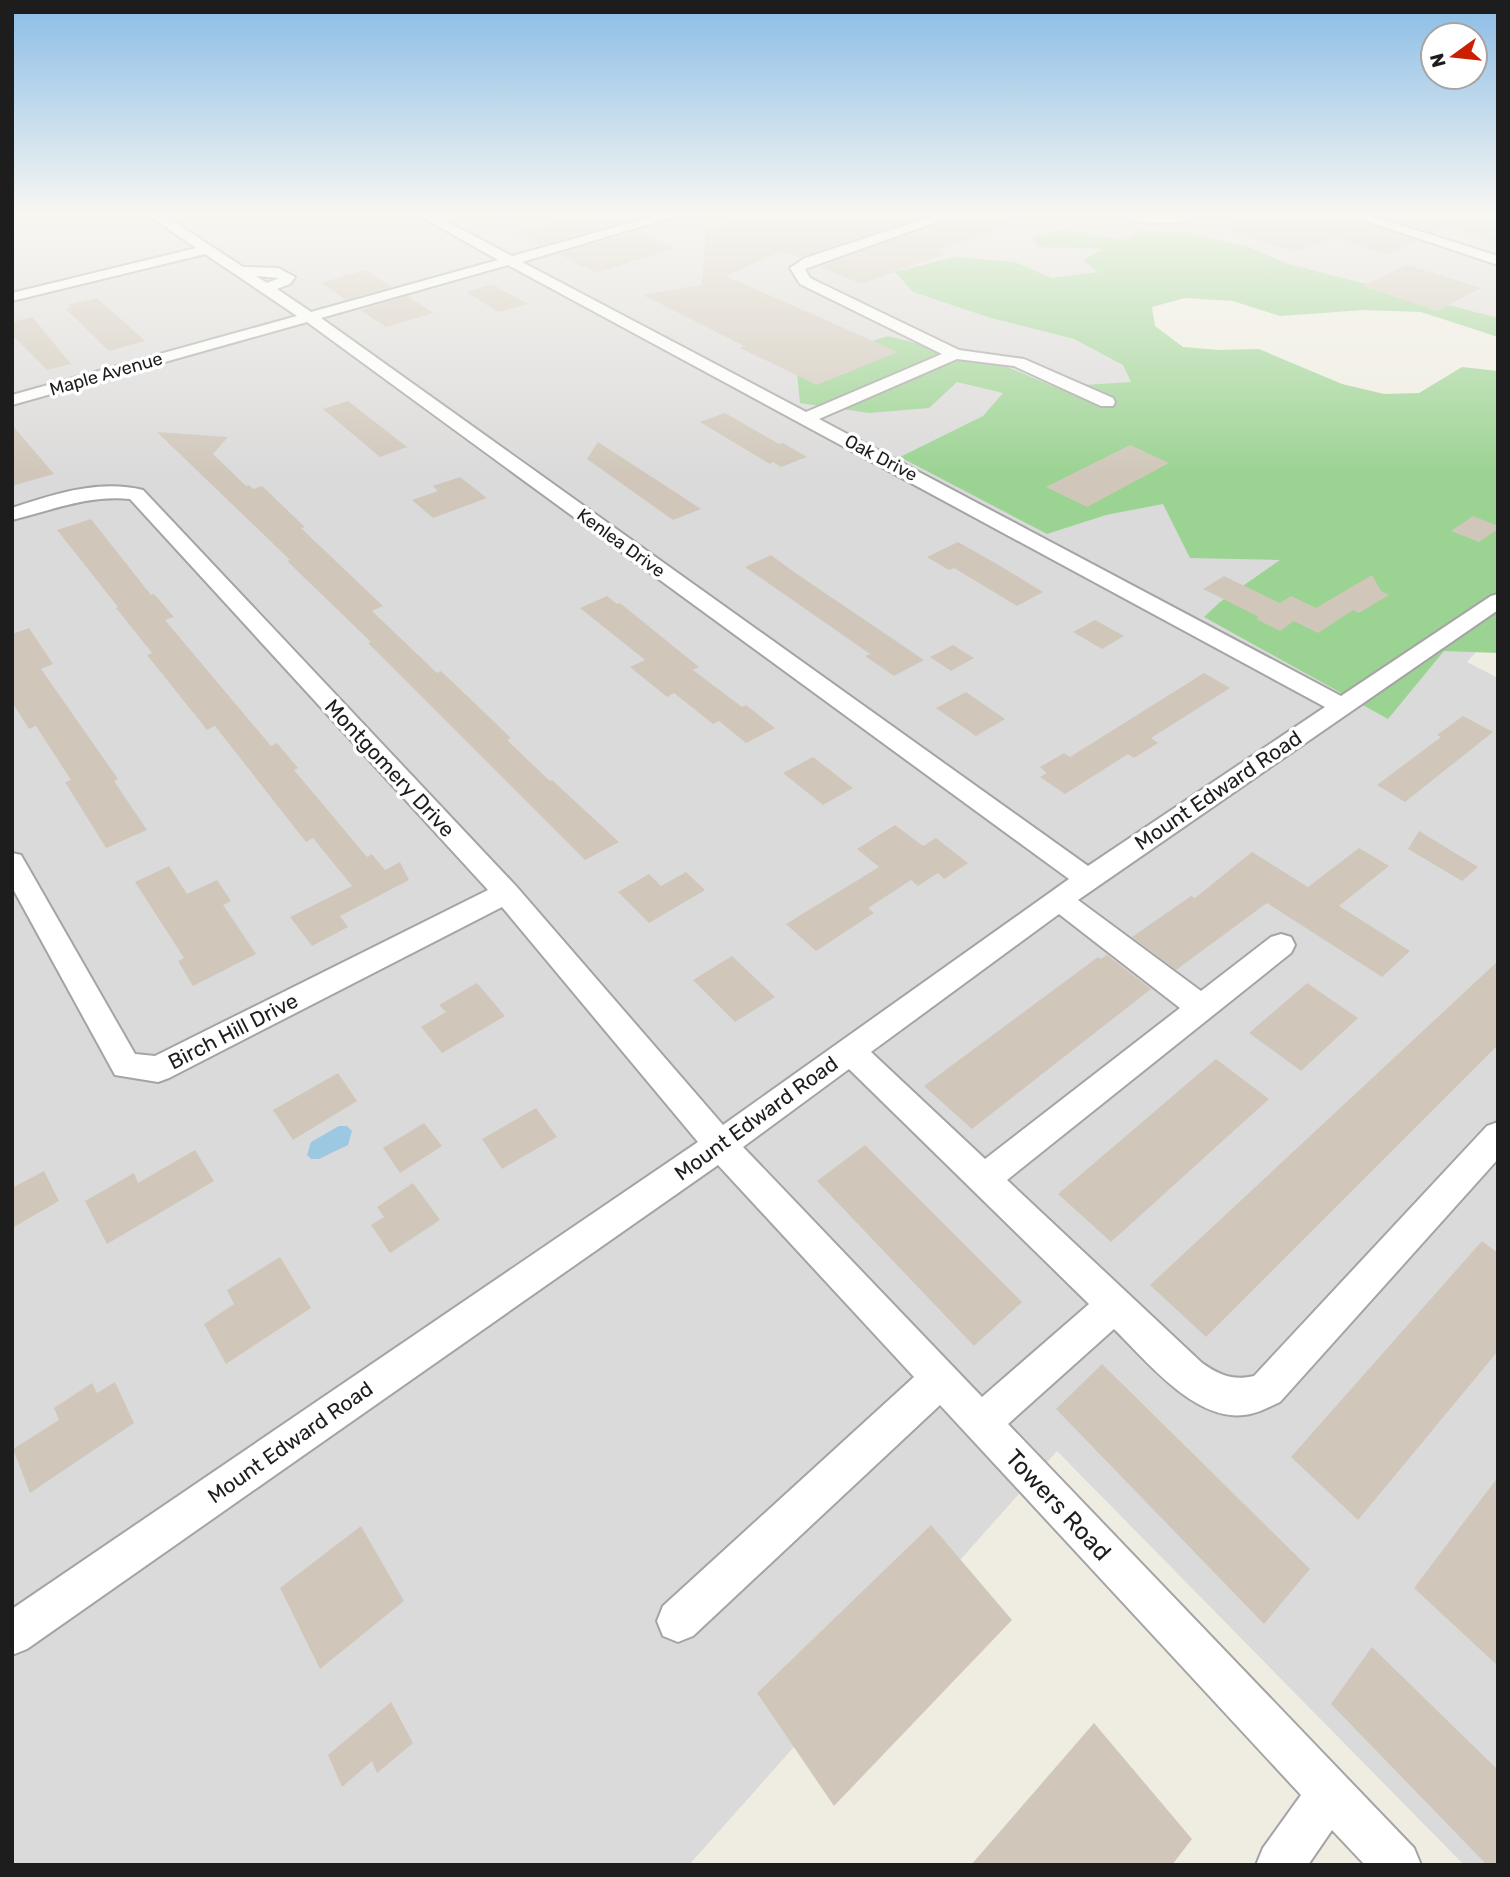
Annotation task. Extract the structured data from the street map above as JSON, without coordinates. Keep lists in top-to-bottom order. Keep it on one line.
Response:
{"streets":{"street":["Maple Avenue","Oak Drive","Kenlea Drive","Montgomery Drive","Mount Edward Road","Birch Hill Drive","Towers Road"]},"crossings":[["Maple Avenue","Kenlea Drive"],["Oak Drive","Mount Edward Road"],["Kenlea Drive","Mount Edward Road"],["Montgomery Drive","Mount Edward Road"],["Montgomery Drive","Birch Hill Drive"],["Montgomery Drive","Towers Road"],["Mount Edward Road","Towers Road"]],"north":"left"}
